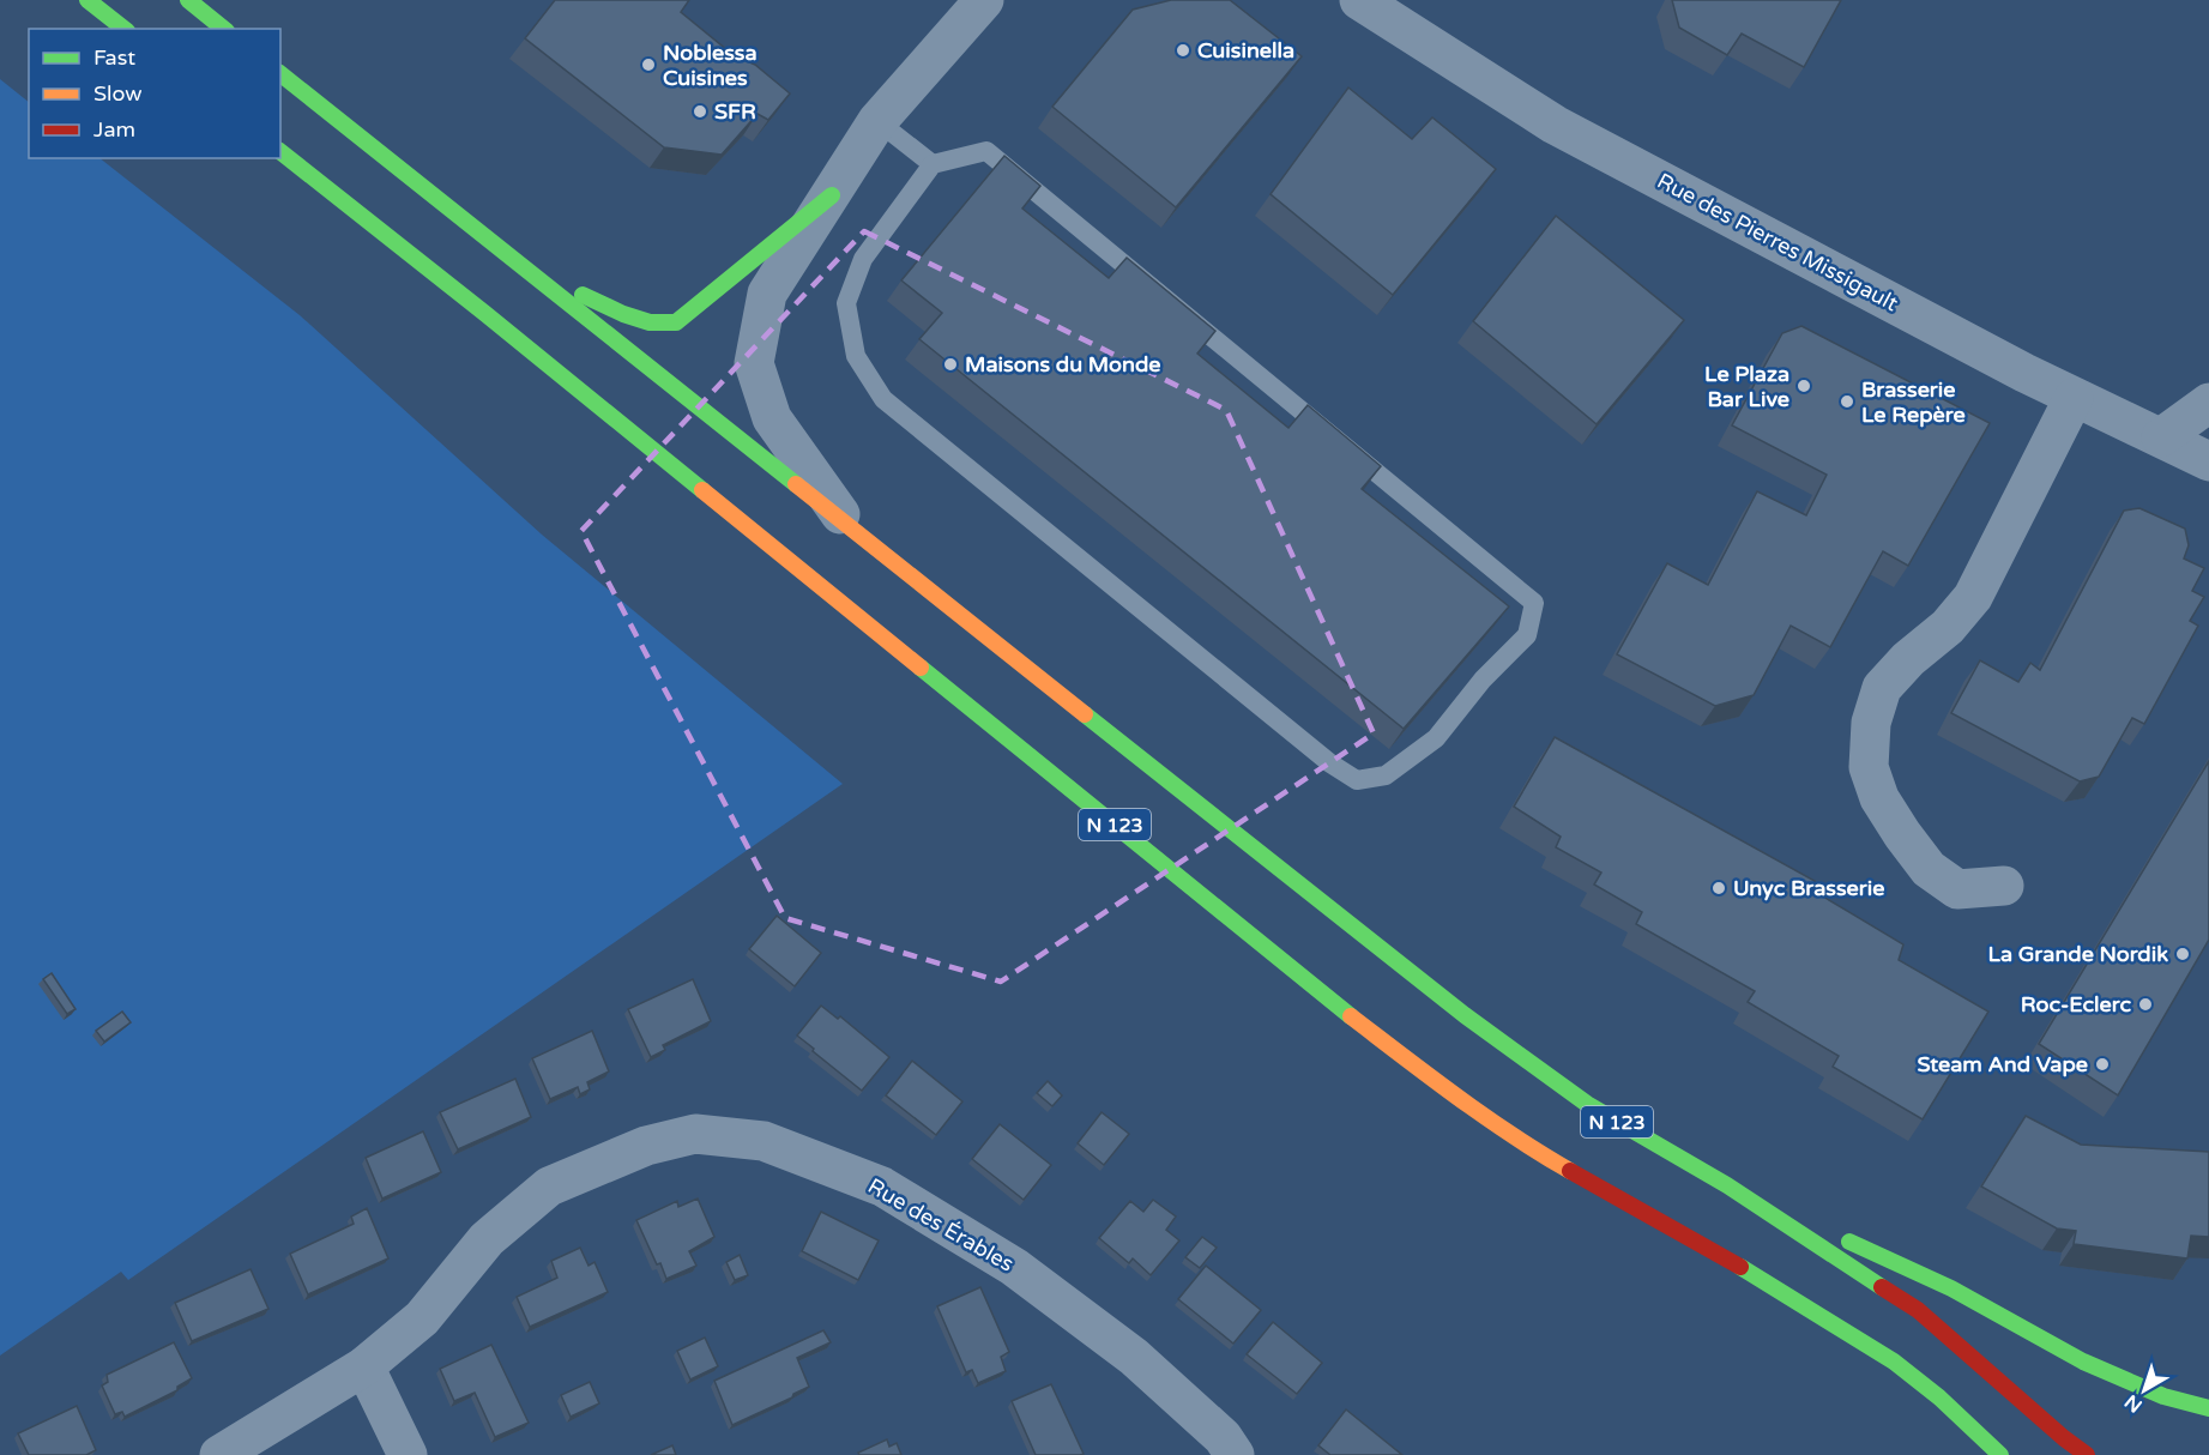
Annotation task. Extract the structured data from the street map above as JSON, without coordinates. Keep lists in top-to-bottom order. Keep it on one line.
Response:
{"streets":{"main road":["N 123"],"street":["Rue des Pierres Missigault","Rue des Érables"]},"places":["Cuisinella","Noblessa Cuisines","SFR","Maisons du Monde","Le Plaza Bar Live","Brasserie Le Repère","Unyc Brasserie","La Grande Nordik","Roc-Eclerc","Steam And Vape"],"legend":["Fast","Slow","Jam"],"north":"bottom left"}
